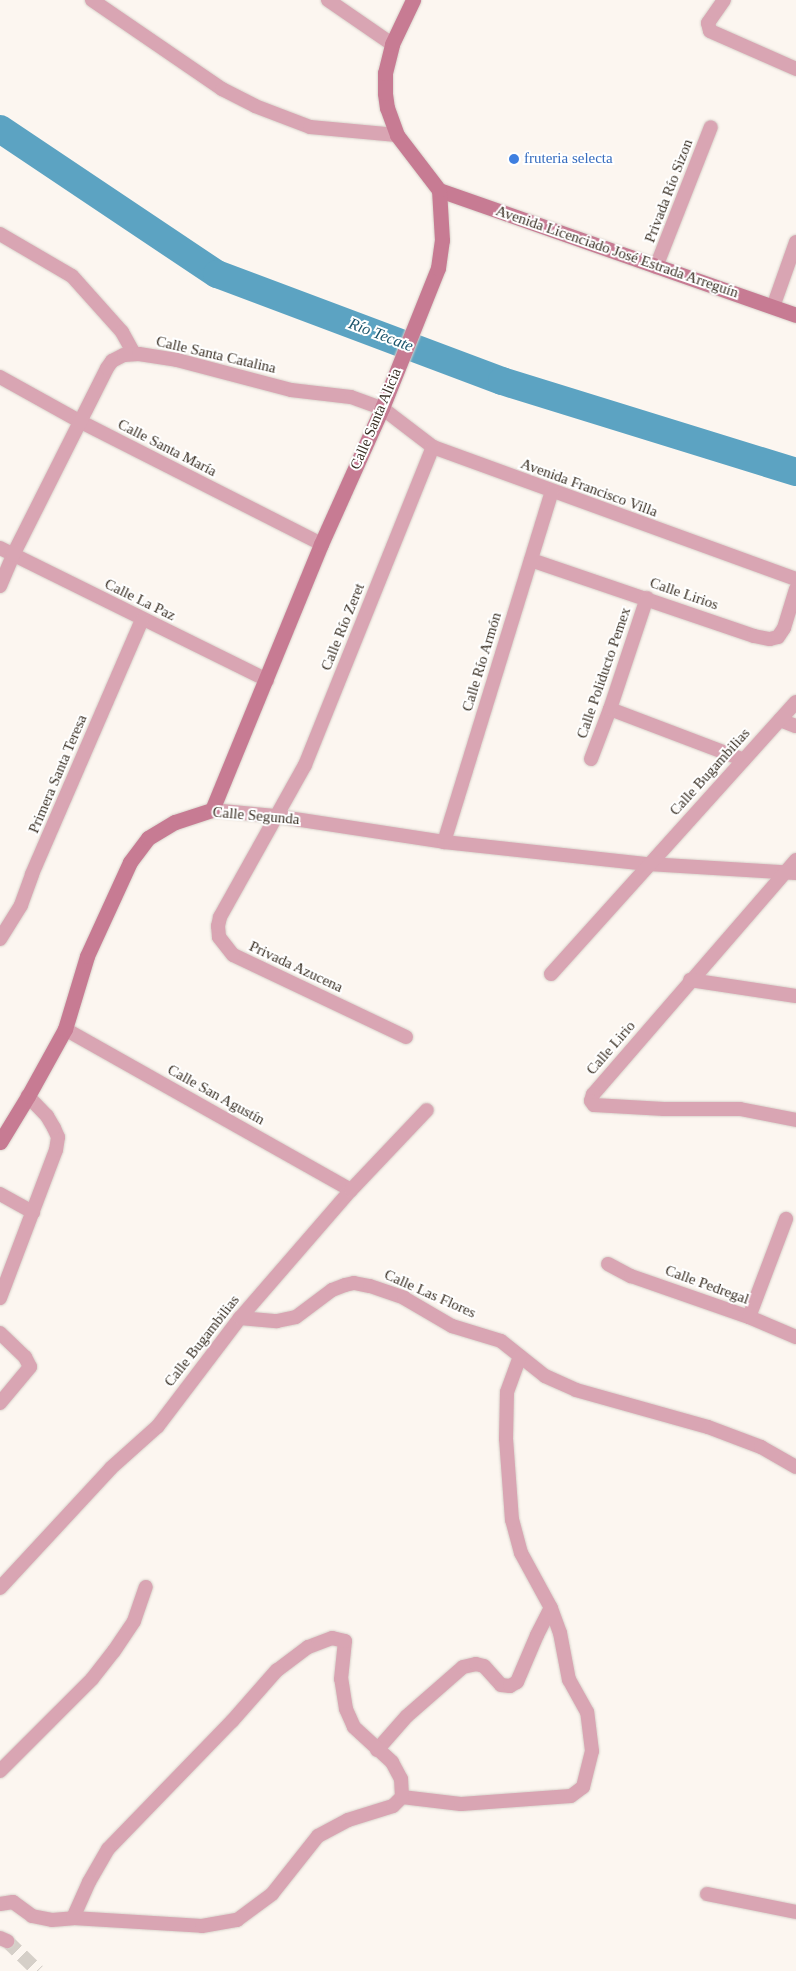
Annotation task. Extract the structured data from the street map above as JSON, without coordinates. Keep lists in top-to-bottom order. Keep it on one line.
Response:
{"streets":{"street":["Privada Río Sizon","Avenida Licenciado José Estrada Arreguín","Calle Santa Catalina","Calle Santa Alicia","Calle Santa María","Avenida Francisco Villa","Calle Lirios","Calle La Paz","Calle Río Zeret","Calle Río Armón","Calle Poliducto Pemex","Calle Bugambilias","Primera Santa Teresa","Calle Segunda","Privada Azucena","Calle Lirio","Calle San Agustín","Calle Pedregal","Calle Las Flores"]},"crossings":[["Privada Río Sizon","Avenida Licenciado José Estrada Arreguín"],["Avenida Licenciado José Estrada Arreguín","Calle Santa Alicia"],["Calle Santa Catalina","Calle Santa Alicia"],["Calle Santa Catalina","Calle Santa María"],["Calle Santa Catalina","Avenida Francisco Villa"],["Calle Santa Catalina","Calle La Paz"],["Calle Santa Alicia","Calle Santa María"],["Calle Santa Alicia","Avenida Francisco Villa"],["Calle Santa Alicia","Calle La Paz"],["Calle Santa Alicia","Calle Segunda"],["Avenida Francisco Villa","Calle Río Zeret"],["Avenida Francisco Villa","Calle Río Armón"],["Calle Lirios","Calle Río Armón"],["Calle Lirios","Calle Poliducto Pemex"],["Calle La Paz","Primera Santa Teresa"],["Calle Río Zeret","Calle Segunda"],["Calle Río Zeret","Privada Azucena"],["Calle Río Armón","Calle Segunda"],["Calle Bugambilias","Calle Segunda"],["Calle Bugambilias","Calle San Agustín"],["Calle Bugambilias","Calle Las Flores"],["Calle Segunda","Privada Azucena"],["Calle Segunda","Calle San Agustín"]],"water":["Río Tecate"],"places":["fruteria selecta"]}
